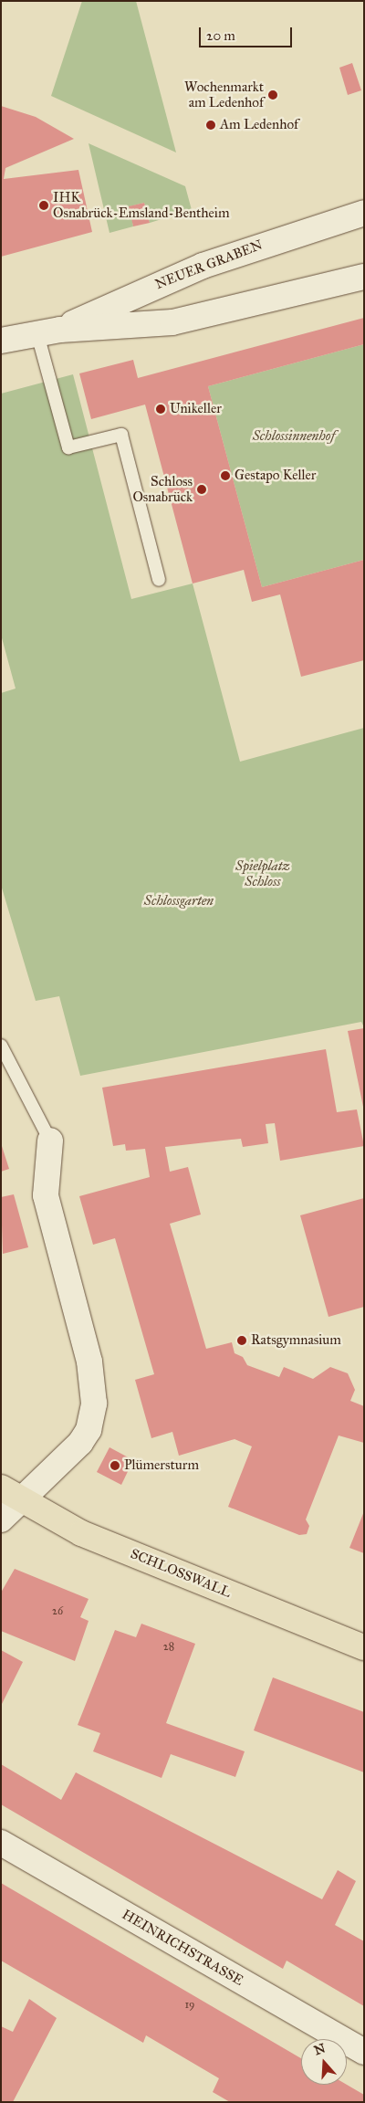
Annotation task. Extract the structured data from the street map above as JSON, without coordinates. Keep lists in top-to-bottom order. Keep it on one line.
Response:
{"streets":{"main road":["SCHLOSSWALL"],"street":["NEUER GRABEN","HEINRICHSTRASSE"]},"parks":["Schlossinnenhof","Spielplatz Schloss","Schlossgarten"],"places":["Wochenmarkt am Ledenhof","Am Ledenhof","IHK Osnabrück-Emsland-Bentheim","Unikeller","Gestapo Keller","Schloss Osnabrück","Ratsgymnasium","Plümersturm"],"house_numbers":["26","28","19"],"scale_bar":"20 m","north":"top"}
